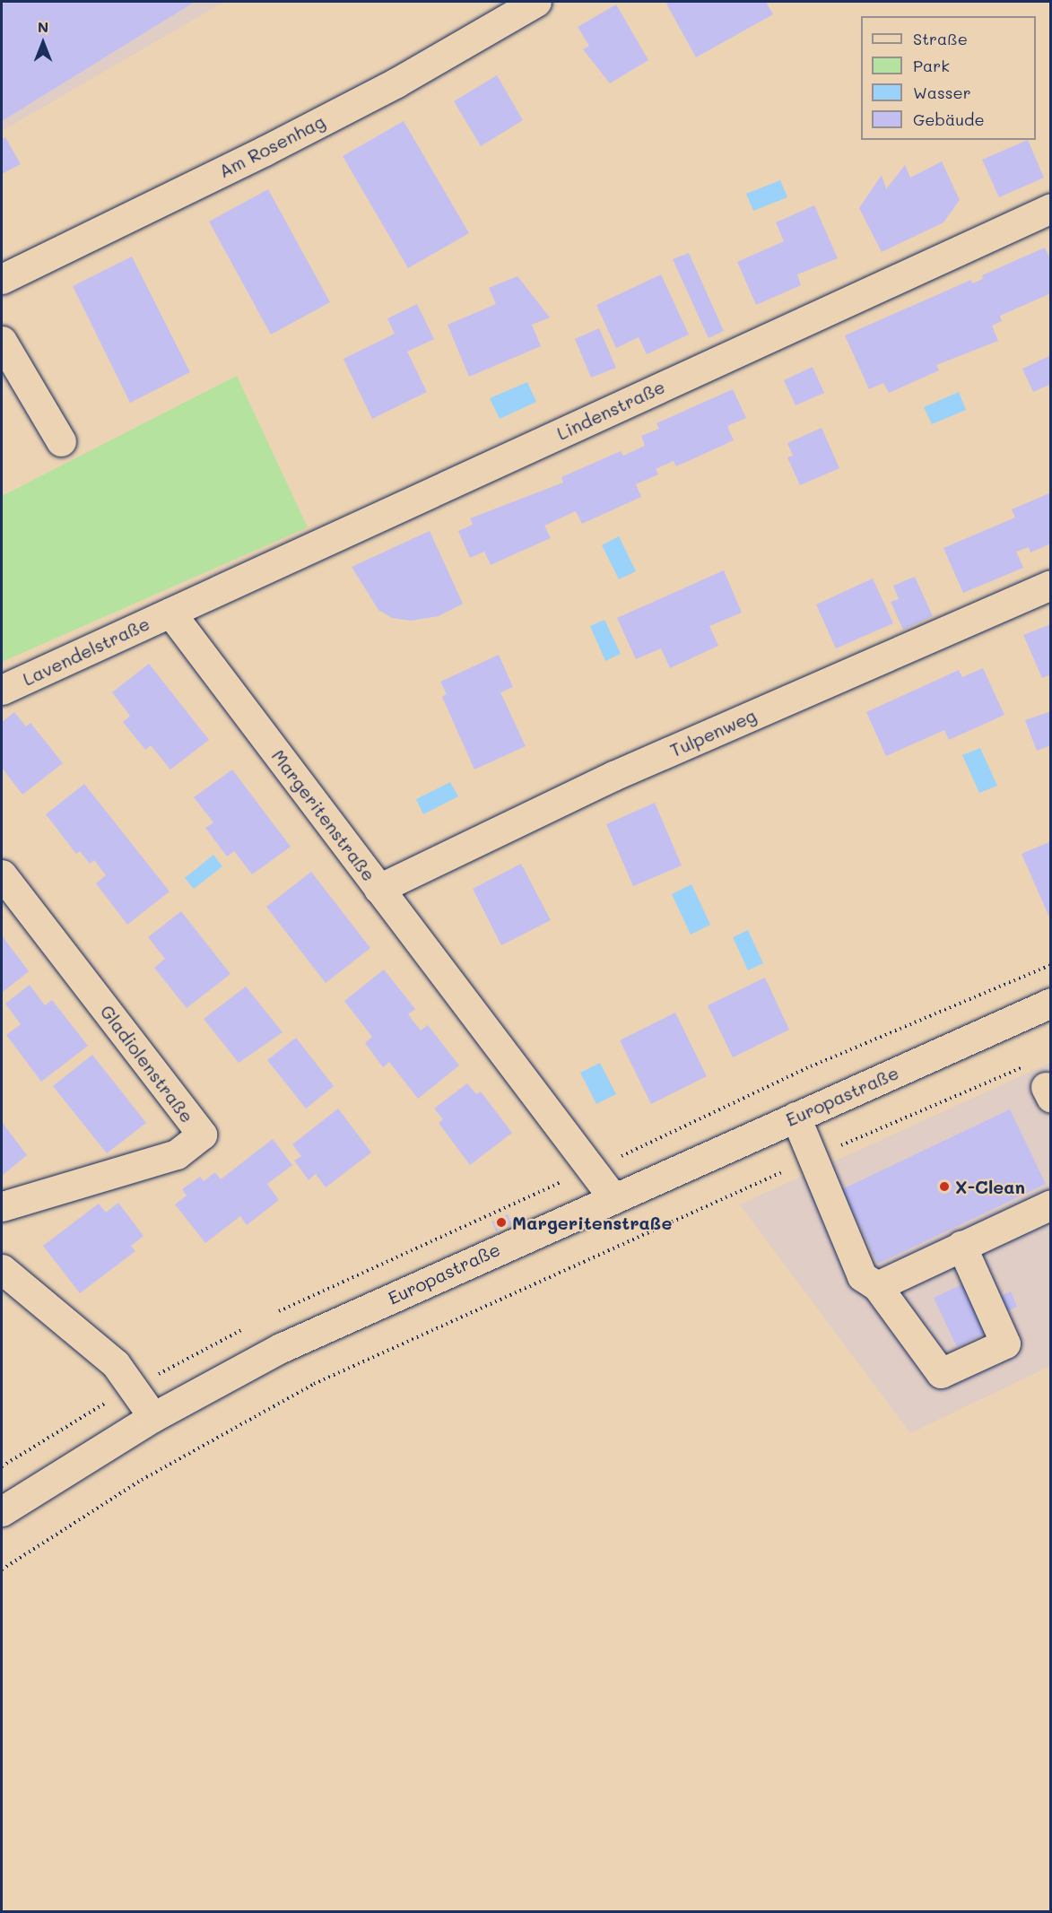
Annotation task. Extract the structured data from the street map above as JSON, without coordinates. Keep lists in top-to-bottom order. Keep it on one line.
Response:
{"streets":{"street":["Am Rosenhag","Lindenstraße","Lavendelstraße","Tulpenweg","Margeritenstraße","Gladiolenstraße","Europastraße"]},"crossings":[["Lindenstraße","Lavendelstraße"],["Lindenstraße","Margeritenstraße"],["Lavendelstraße","Margeritenstraße"],["Tulpenweg","Margeritenstraße"],["Margeritenstraße","Europastraße"]],"places":["X-Clean","Margeritenstraße"],"legend":["Straße","Park","Wasser","Gebäude"],"north":"top"}
